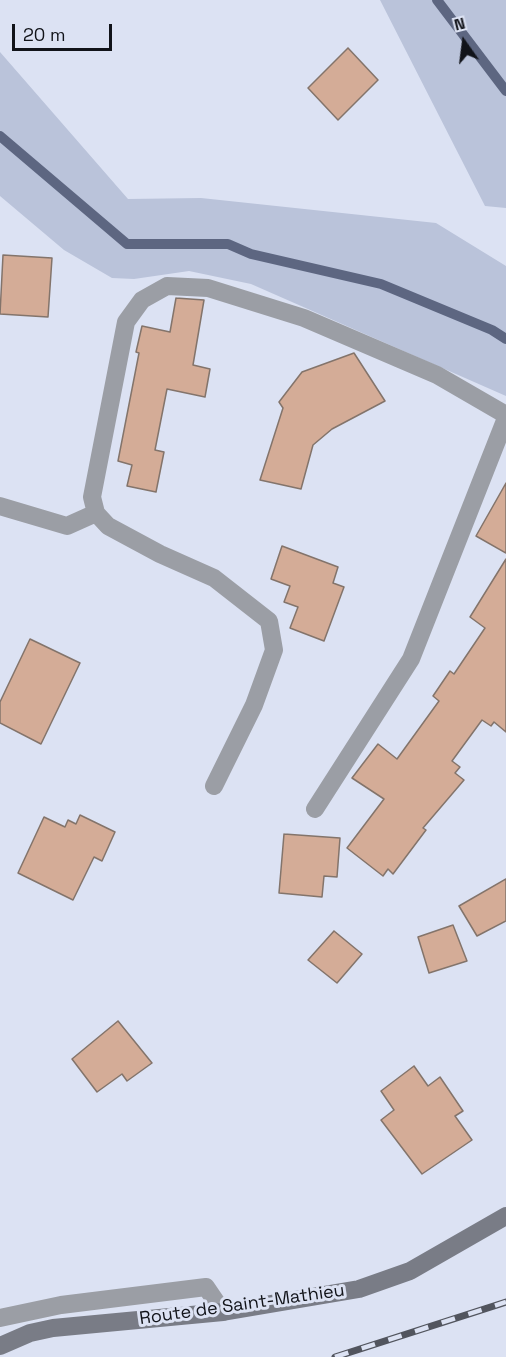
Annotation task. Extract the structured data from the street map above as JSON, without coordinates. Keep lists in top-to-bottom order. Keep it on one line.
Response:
{"streets":{"street":["Route de Saint-Mathieu"]},"scale_bar":"20 m","north":"top"}
